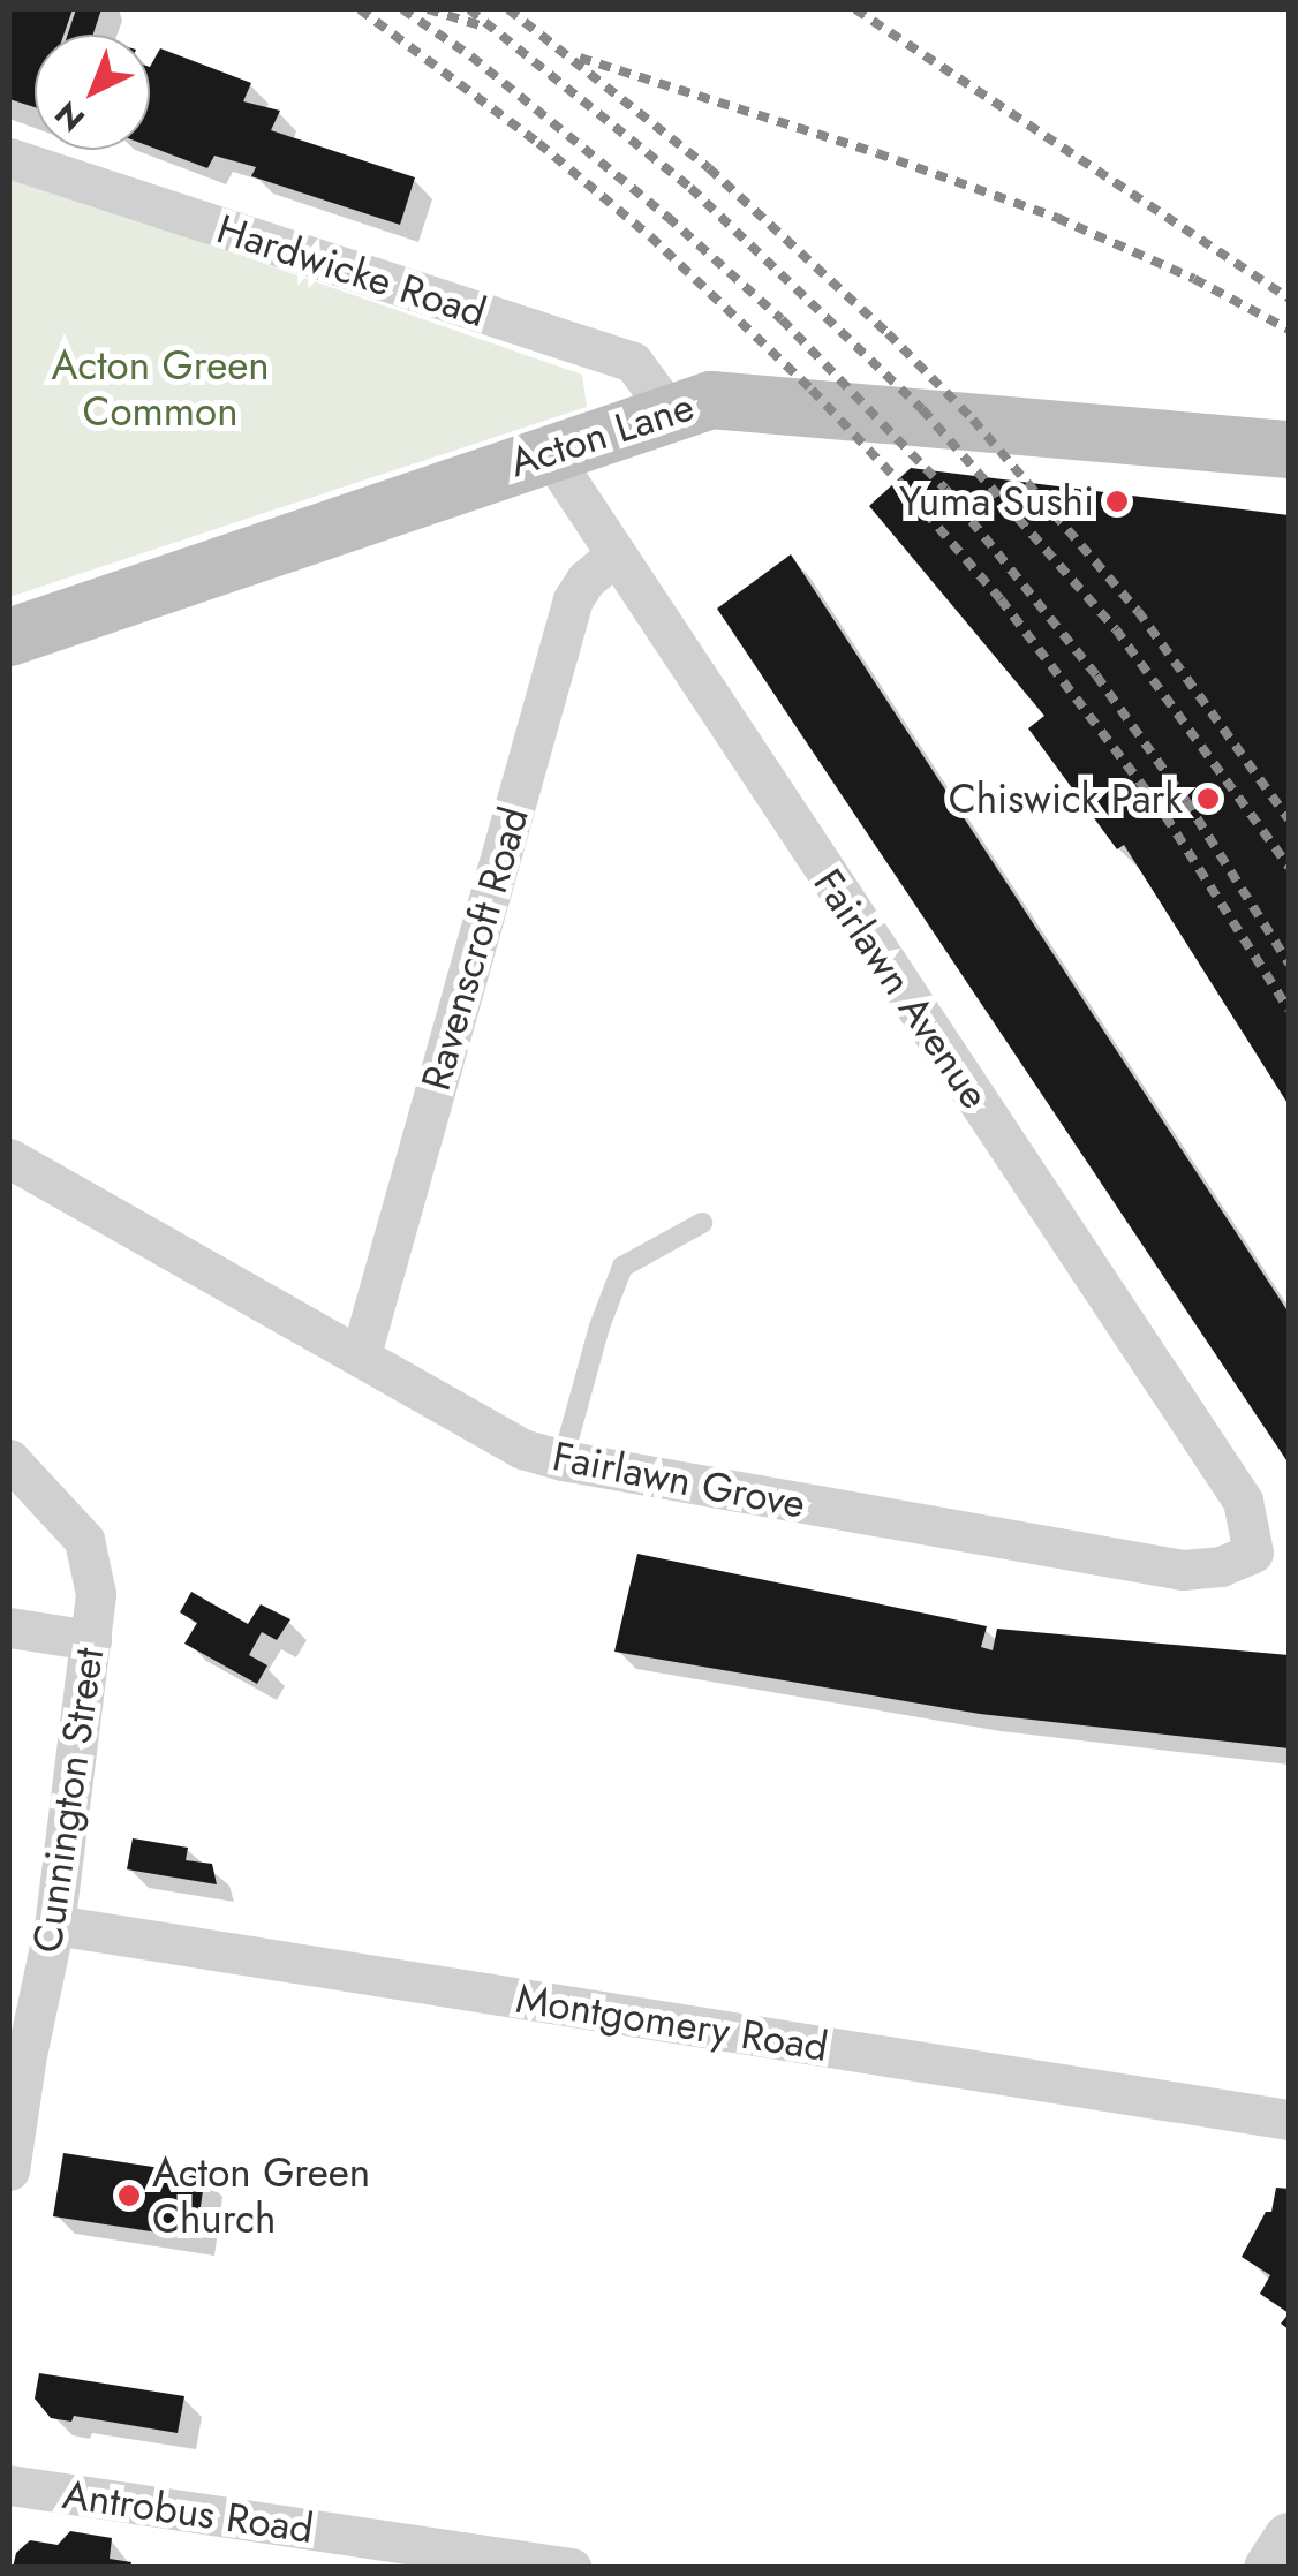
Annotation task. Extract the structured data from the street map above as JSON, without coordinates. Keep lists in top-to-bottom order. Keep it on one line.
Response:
{"streets":{"main road":["Acton Lane"],"street":["Hardwicke Road","Ravenscroft Road","Fairlawn Avenue","Fairlawn Grove","Cunnington Street","Montgomery Road","Antrobus Road"]},"crossings":[["Hardwicke Road","Acton Lane"],["Acton Lane","Fairlawn Avenue"],["Ravenscroft Road","Fairlawn Avenue"],["Ravenscroft Road","Fairlawn Grove"],["Fairlawn Avenue","Fairlawn Grove"],["Cunnington Street","Montgomery Road"]],"parks":["Acton Green Common"],"places":["Yuma Sushi","Chiswick Park","Acton Green Church"],"north":"bottom left"}
